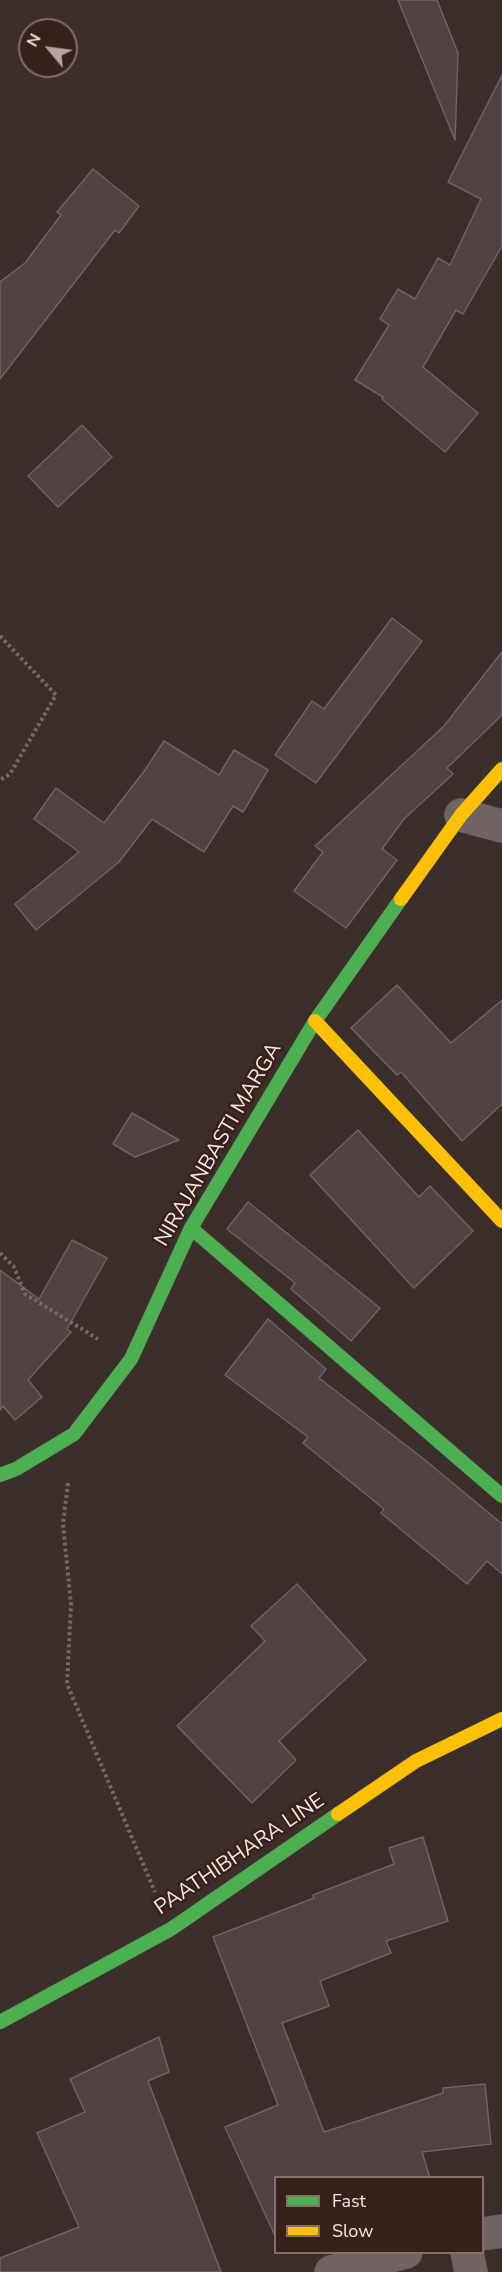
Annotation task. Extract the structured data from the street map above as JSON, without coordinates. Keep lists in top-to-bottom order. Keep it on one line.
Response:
{"streets":{"street":["NIRAJANBASTI MARGA","PAATHIBHARA LINE"]},"legend":["Fast","Slow"],"north":"top left"}
